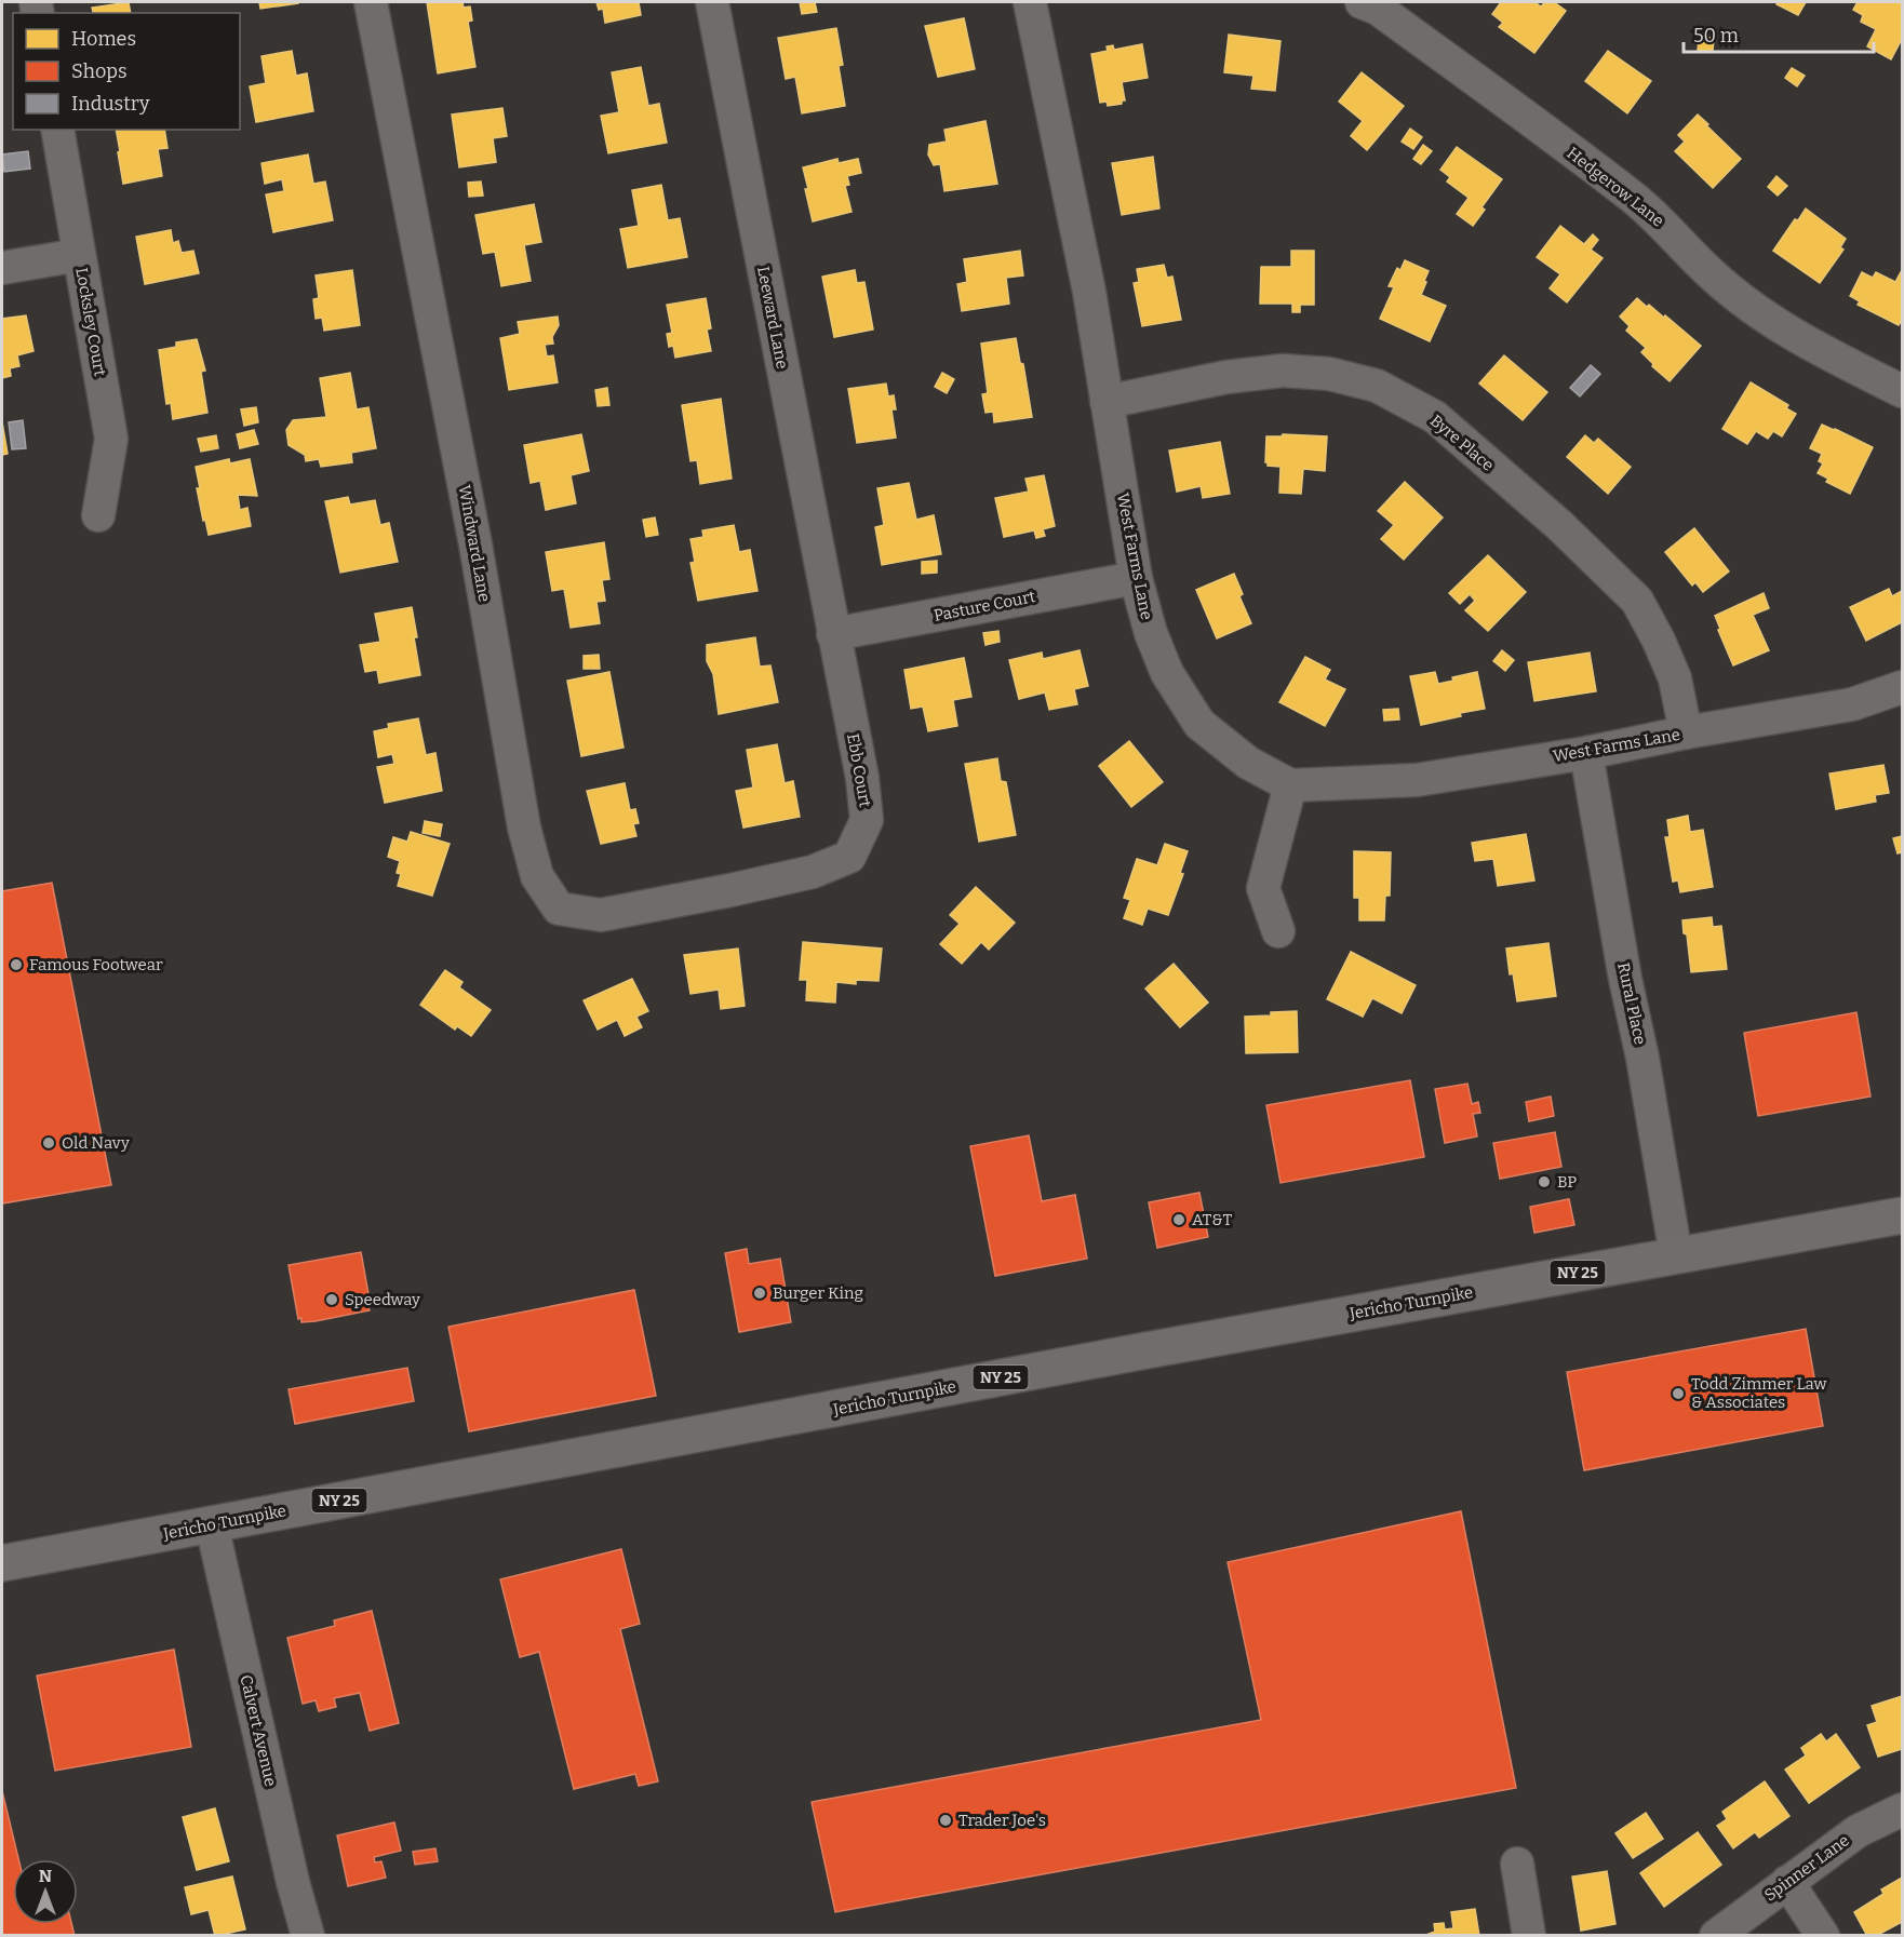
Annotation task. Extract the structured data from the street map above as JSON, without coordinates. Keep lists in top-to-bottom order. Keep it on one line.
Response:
{"streets":{"main road":["NY 25","Jericho Turnpike"],"street":["Hedgerow Lane","Leeward Lane","Locksley Court","Byre Place","Windward Lane","West Farms Lane","Pasture Court","Ebb Court","Rural Place","Calvert Avenue","Spinner Lane"]},"crossings":[["Leeward Lane","Pasture Court"],["Leeward Lane","Ebb Court"],["Byre Place","West Farms Lane"],["Windward Lane","Ebb Court"],["West Farms Lane","Pasture Court"],["West Farms Lane","Rural Place"],["Pasture Court","Ebb Court"],["Rural Place","Jericho Turnpike"],["Jericho Turnpike","Calvert Avenue"]],"places":["Famous Footwear","Old Navy","BP","AT&T","Burger King","Speedway","Todd Zimmer Law & Associates","Trader Joe's"],"legend":["Homes","Shops","Industry"],"scale_bar":"50 m","north":"top"}
